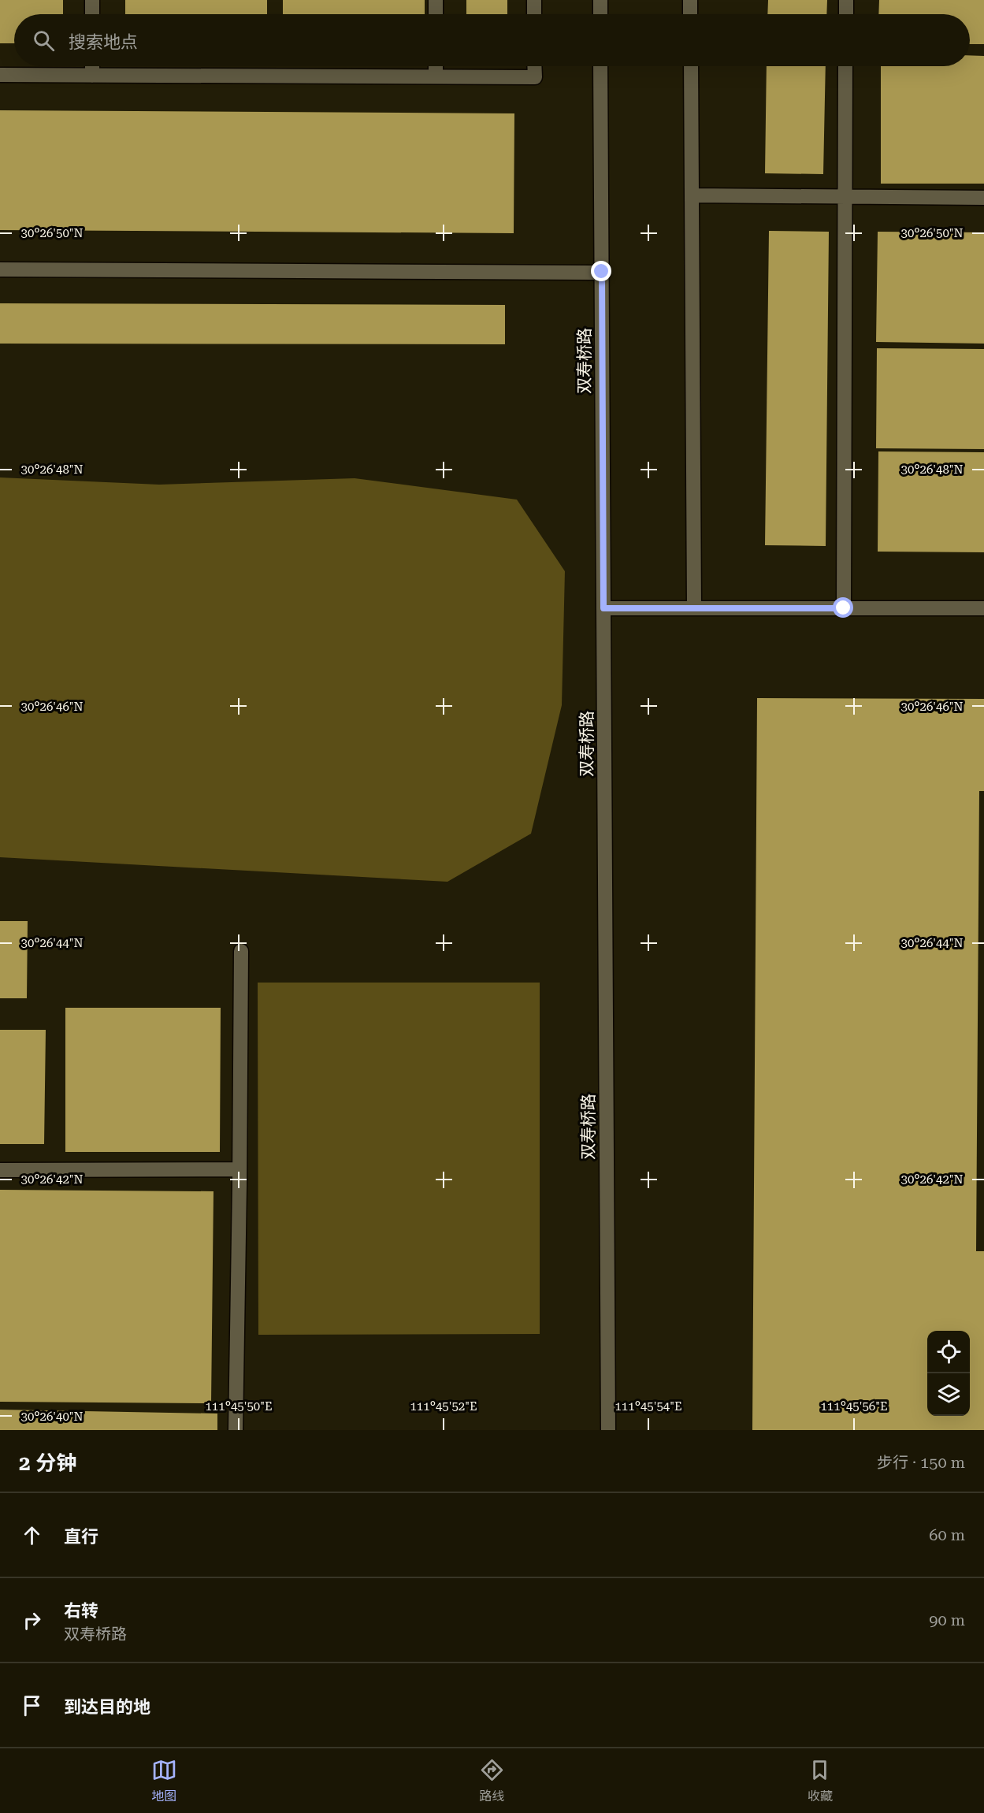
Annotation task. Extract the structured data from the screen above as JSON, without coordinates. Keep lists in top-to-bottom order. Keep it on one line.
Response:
{"streets":{"street":["双寿桥路"]},"page":{"search":"搜索地点","heading":["2 分钟","步行 · 150 m"],"list":[["直行","60 m"],["右转","双寿桥路","90 m"],"到达目的地"],"nav":["地图","路线","收藏"]},"coordinates":["30°26'50\"N","30°26'48\"N","30°26'46\"N","30°26'44\"N","30°26'42\"N","111°45'50\"E","111°45'52\"E","111°45'54\"E","111°45'56\"E","30°26'40\"N"]}
